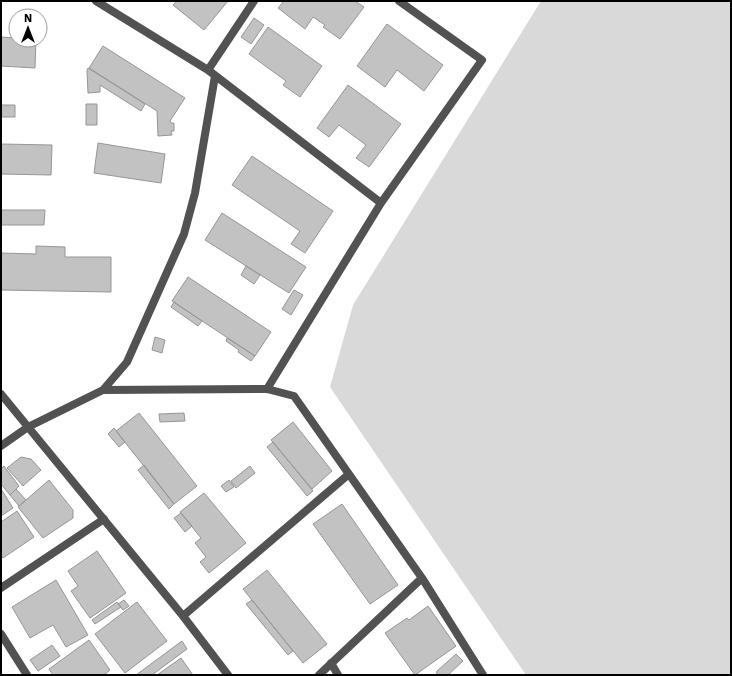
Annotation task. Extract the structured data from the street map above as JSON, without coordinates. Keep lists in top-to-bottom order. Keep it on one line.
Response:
{"north":"top"}
